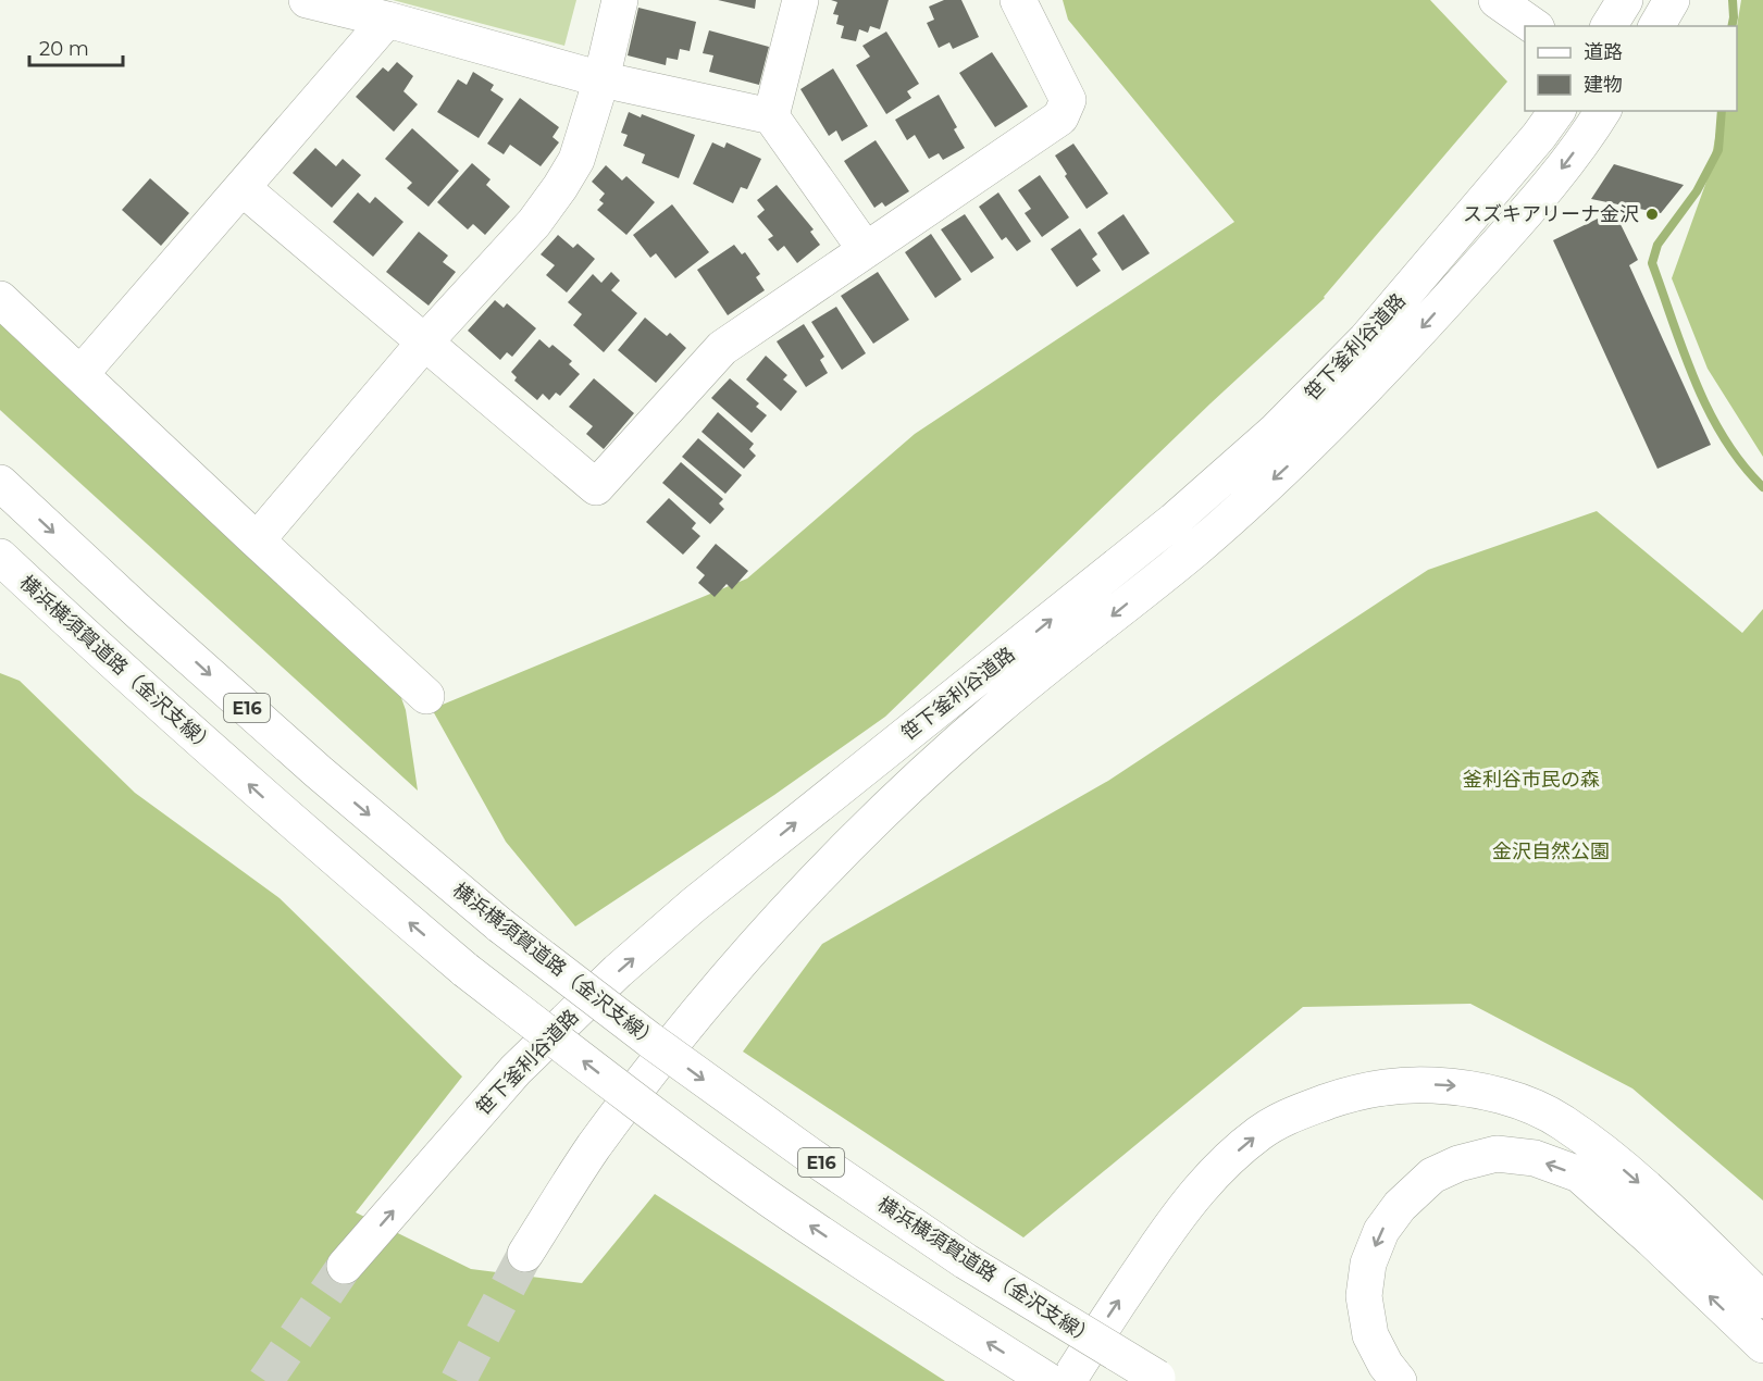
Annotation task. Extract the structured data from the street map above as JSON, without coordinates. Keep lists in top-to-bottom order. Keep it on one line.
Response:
{"streets":{"main road":["笹下釜利谷道路","横浜横須賀道路（金沢支線）","E16"]},"parks":["釜利谷市民の森","金沢自然公園"],"places":["スズキアリーナ金沢"],"legend":["道路","建物"],"scale_bar":"20 m"}
